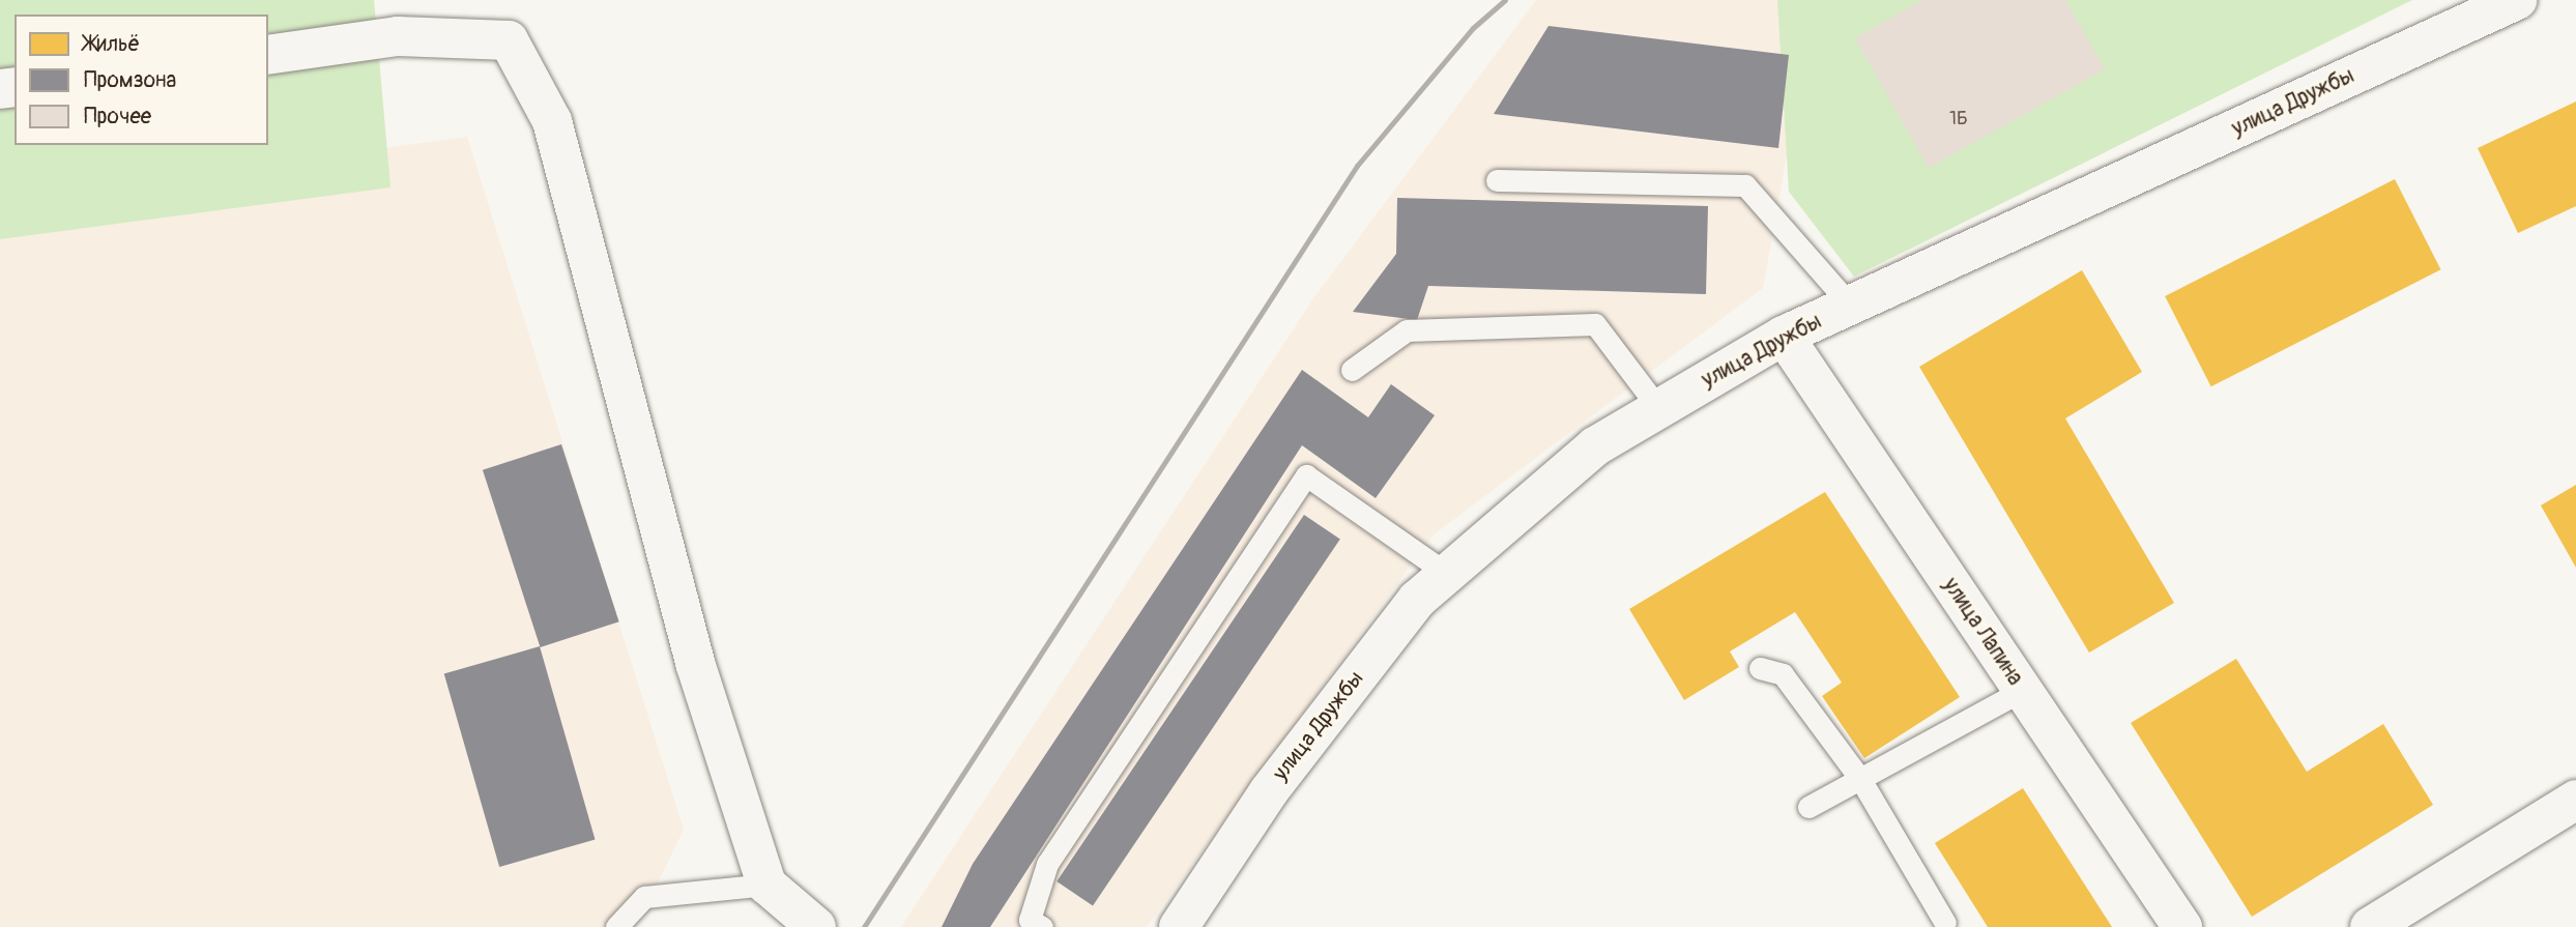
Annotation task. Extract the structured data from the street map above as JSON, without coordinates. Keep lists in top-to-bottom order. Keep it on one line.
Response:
{"streets":{"street":["улица Дружбы","улица Лапина"]},"crossings":[["улица Дружбы","улица Лапина"]],"house_numbers":["1Б"],"legend":["Жильё","Промзона","Прочее"]}
